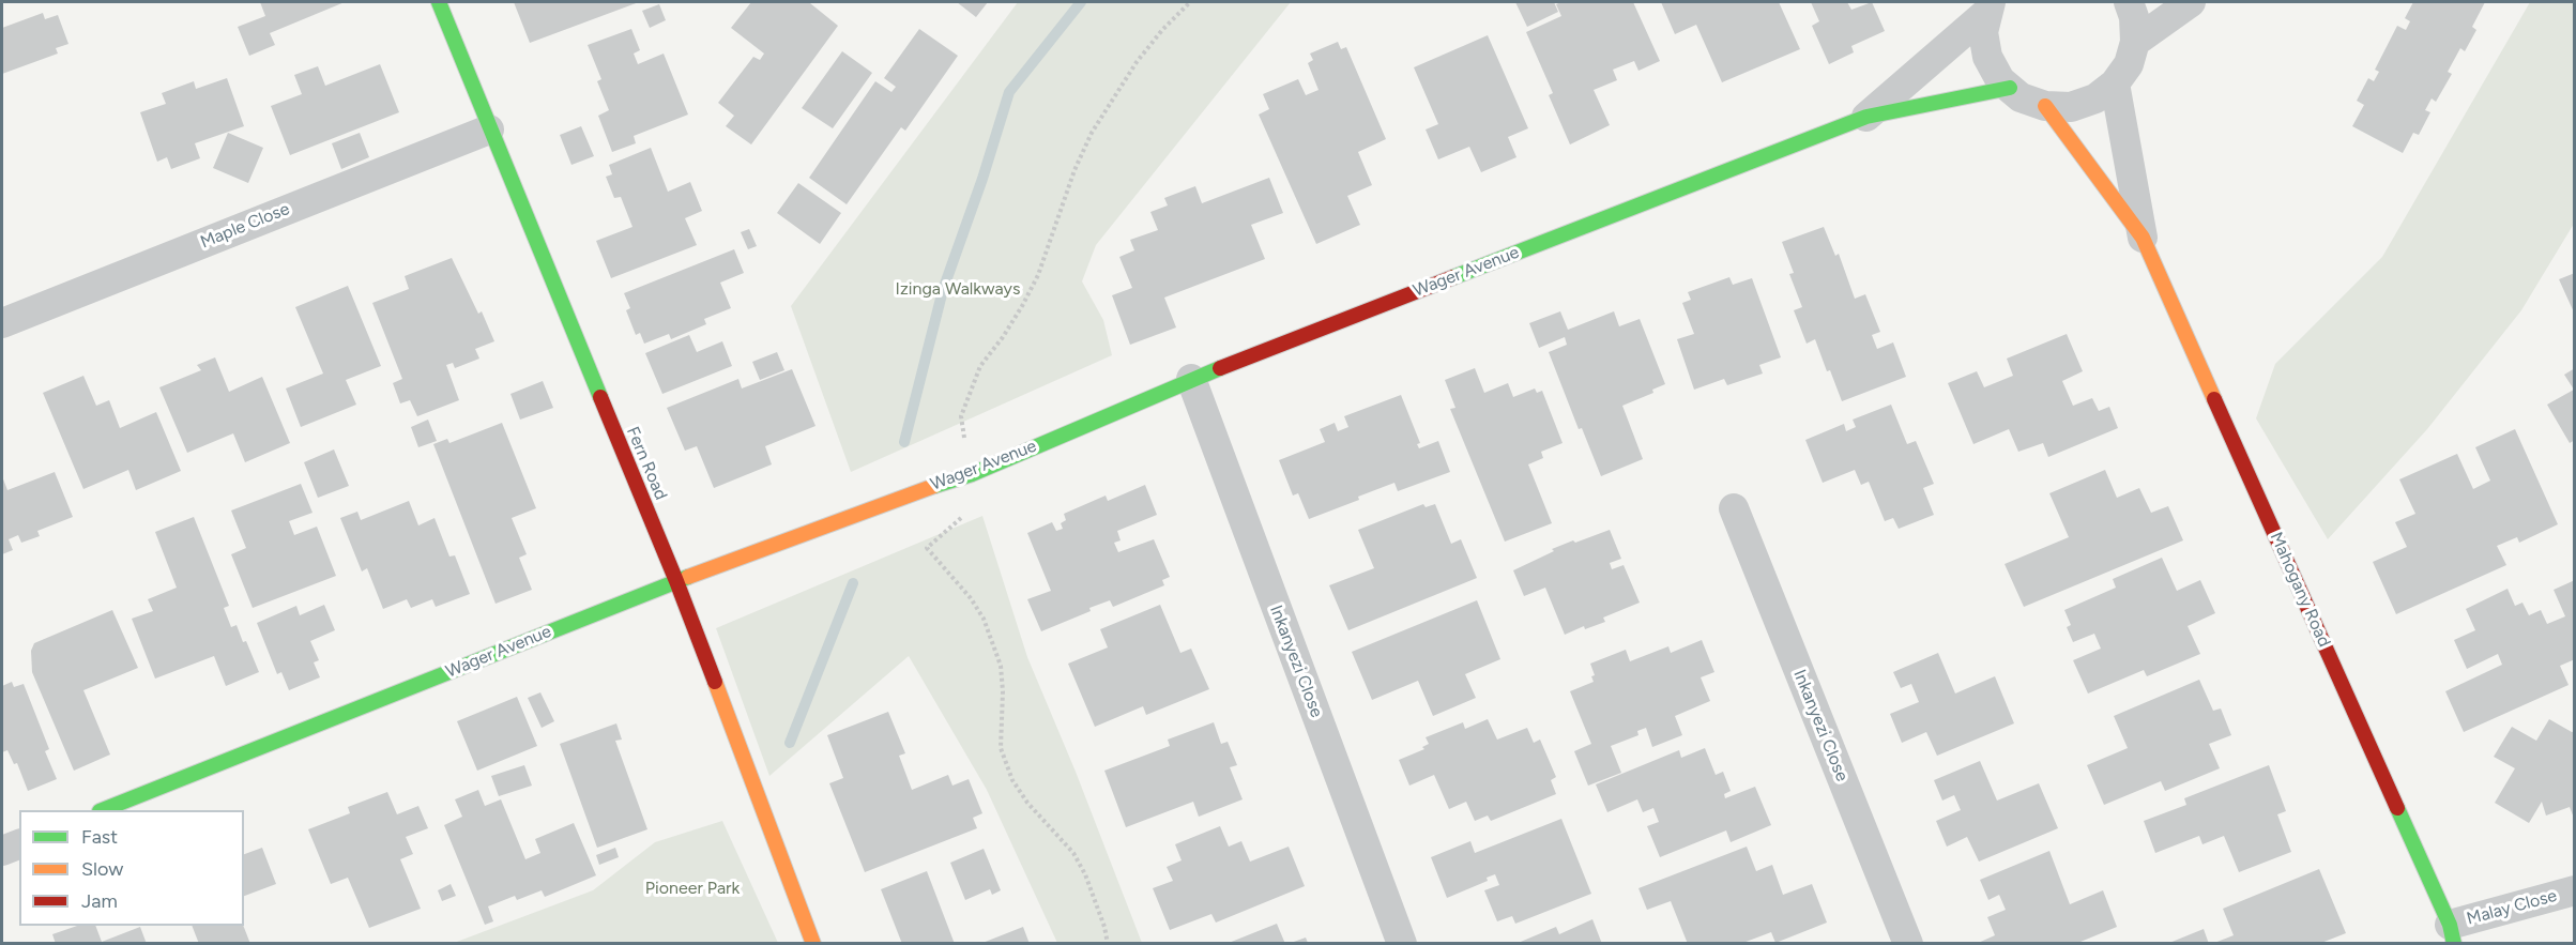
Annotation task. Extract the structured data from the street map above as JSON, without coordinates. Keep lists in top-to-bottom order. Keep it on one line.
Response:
{"streets":{"street":["Maple Close","Wager Avenue","Fern Road","Mahogany Road","Inkanyezi Close","Malay Close"]},"crossings":[["Maple Close","Fern Road"],["Wager Avenue","Fern Road"],["Wager Avenue","Inkanyezi Close"],["Mahogany Road","Malay Close"]],"parks":["Izinga Walkways","Pioneer Park"],"legend":["Fast","Slow","Jam"]}
